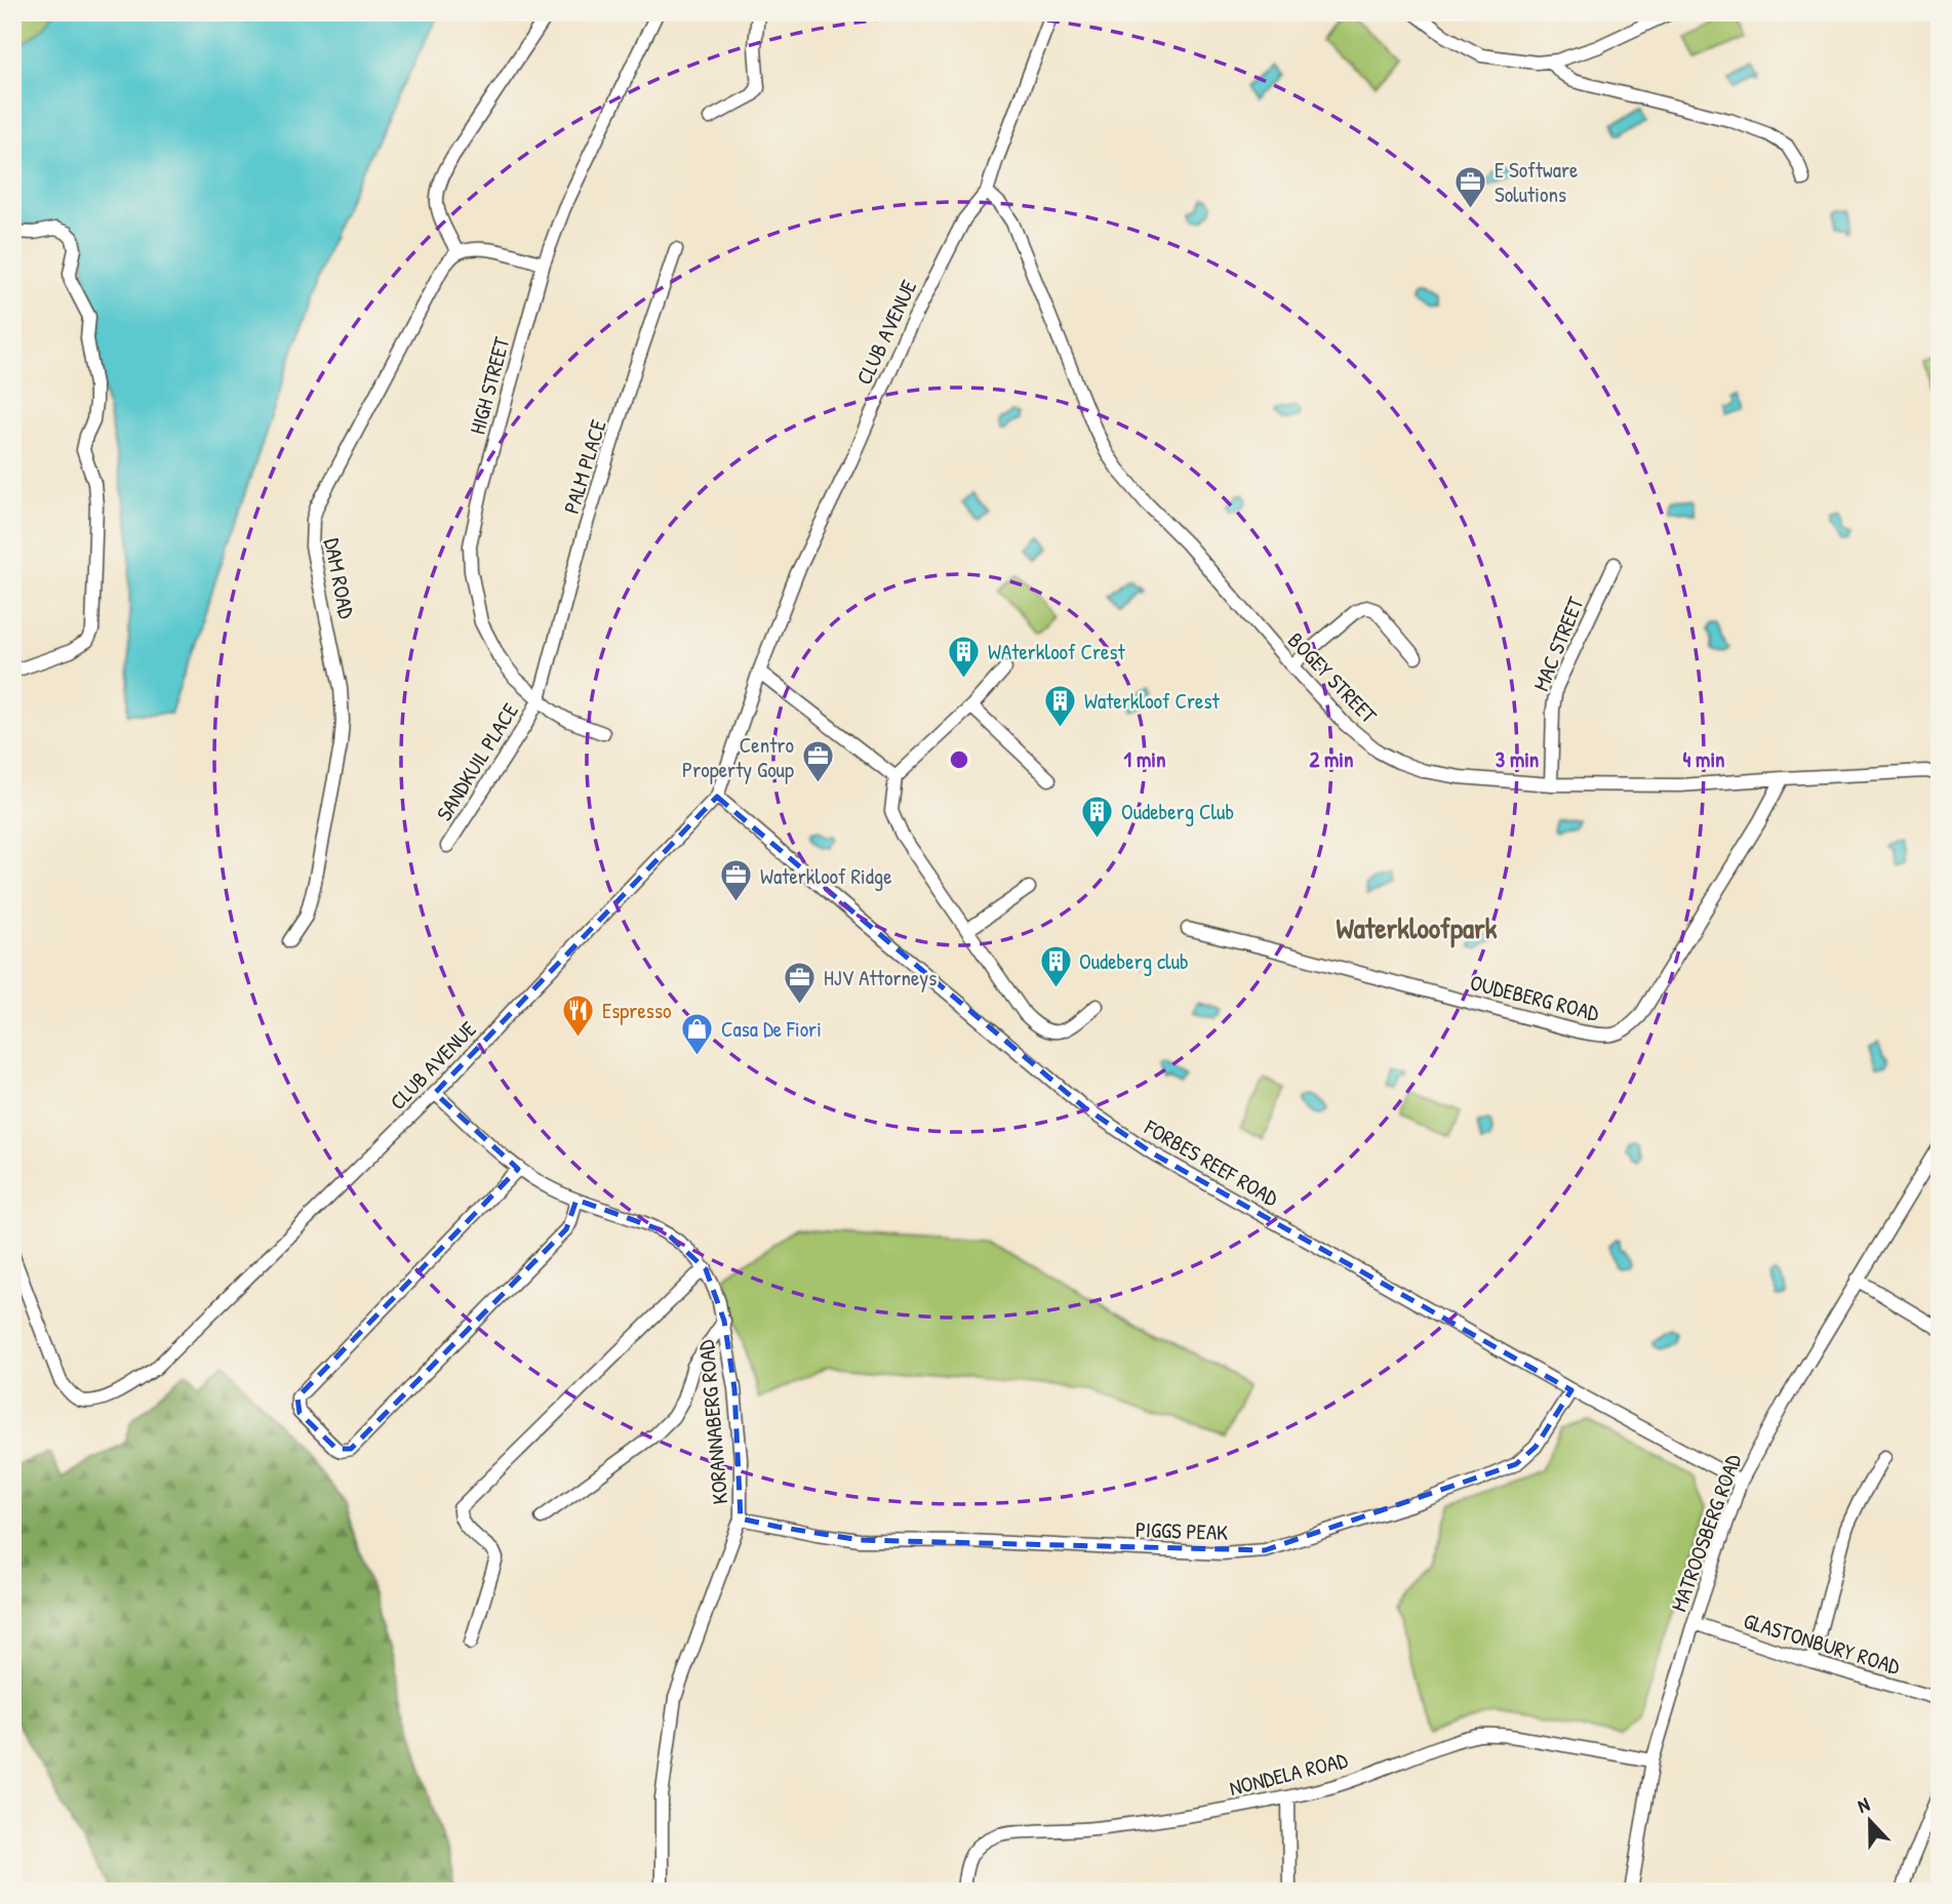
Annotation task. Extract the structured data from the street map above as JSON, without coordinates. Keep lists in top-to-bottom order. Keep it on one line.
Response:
{"streets":{"street":["CLUB AVENUE","HIGH STREET","PALM PLACE","DAM ROAD","MAC STREET","BOGEY STREET","SANDKUIL PLACE","OUDEBERG ROAD","FORBES REEF ROAD","KORANNABERG ROAD","PIGGS PEAK","MATROOSBERG ROAD","GLASTONBURY ROAD","NONDELA ROAD"]},"crossings":[["CLUB AVENUE","BOGEY STREET"],["CLUB AVENUE","FORBES REEF ROAD"],["CLUB AVENUE","KORANNABERG ROAD"],["HIGH STREET","PALM PLACE"],["HIGH STREET","SANDKUIL PLACE"],["PALM PLACE","SANDKUIL PLACE"],["MAC STREET","BOGEY STREET"],["BOGEY STREET","OUDEBERG ROAD"],["FORBES REEF ROAD","PIGGS PEAK"],["FORBES REEF ROAD","MATROOSBERG ROAD"],["KORANNABERG ROAD","PIGGS PEAK"],["MATROOSBERG ROAD","GLASTONBURY ROAD"],["MATROOSBERG ROAD","NONDELA ROAD"]],"districts":["Waterkloofpark"],"places":{"office":["E Software Solutions","Centro Property Goup","Waterkloof Ridge","HJV Attorneys"],"building":["WAterkloof Crest","Waterkloof Crest","Oudeberg Club","Oudeberg club"],"restaurant":["Espresso"],"shop":["Casa De Fiori"]},"north":"top","rings":["1 min","2 min","3 min","4 min"]}
